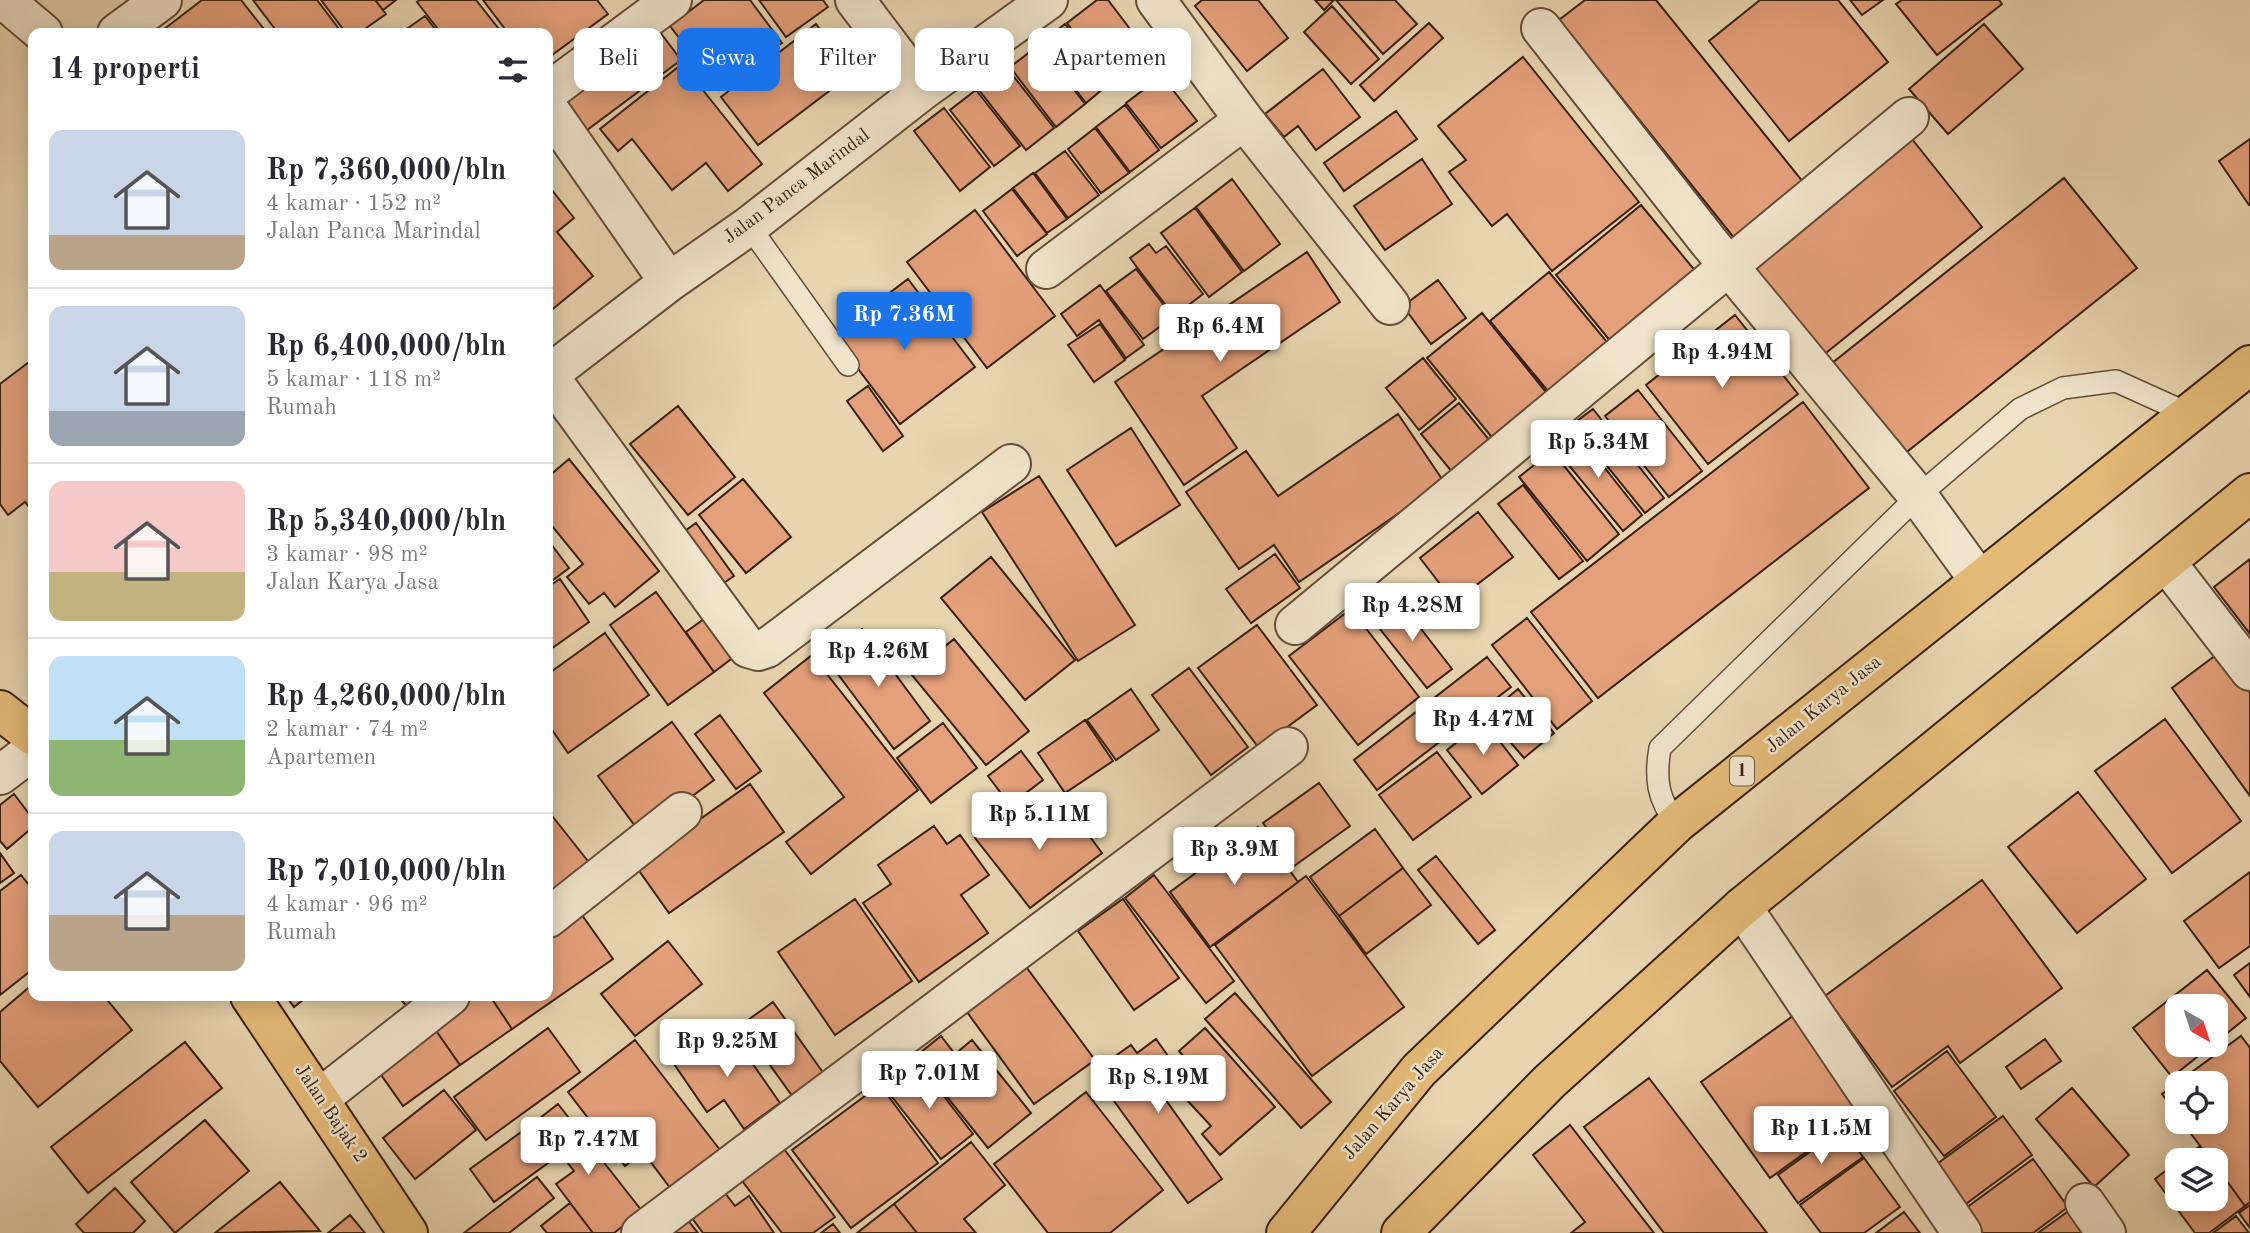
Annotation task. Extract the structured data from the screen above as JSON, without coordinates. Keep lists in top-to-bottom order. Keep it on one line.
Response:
{"streets":{"main road":["Jalan Karya Jasa","1","Jalan Bajak 2"],"street":["Jalan Panca Marindal"]},"north":"bottom right","page":{"chip":["Beli","Sewa","Filter","Baru","Apartemen"],"heading":"14 properti","list":[{"name":"Rp 7,360,000/bln","note":"4 kamar · 152 m² · Jalan Panca Marindal"},{"name":"Rp 6,400,000/bln","note":"5 kamar · 118 m² · Rumah"},{"name":"Rp 5,340,000/bln","note":"3 kamar · 98 m² · Jalan Karya Jasa"},{"name":"Rp 4,260,000/bln","note":"2 kamar · 74 m² · Apartemen"},{"name":"Rp 7,010,000/bln","note":"4 kamar · 96 m² · Rumah"}],"price":["Rp 7.36M","Rp 6.4M","Rp 4.94M","Rp 5.34M","Rp 4.28M","Rp 4.26M","Rp 4.47M","Rp 5.11M","Rp 3.9M","Rp 9.25M","Rp 7.01M","Rp 8.19M","Rp 11.5M","Rp 7.47M"]}}
